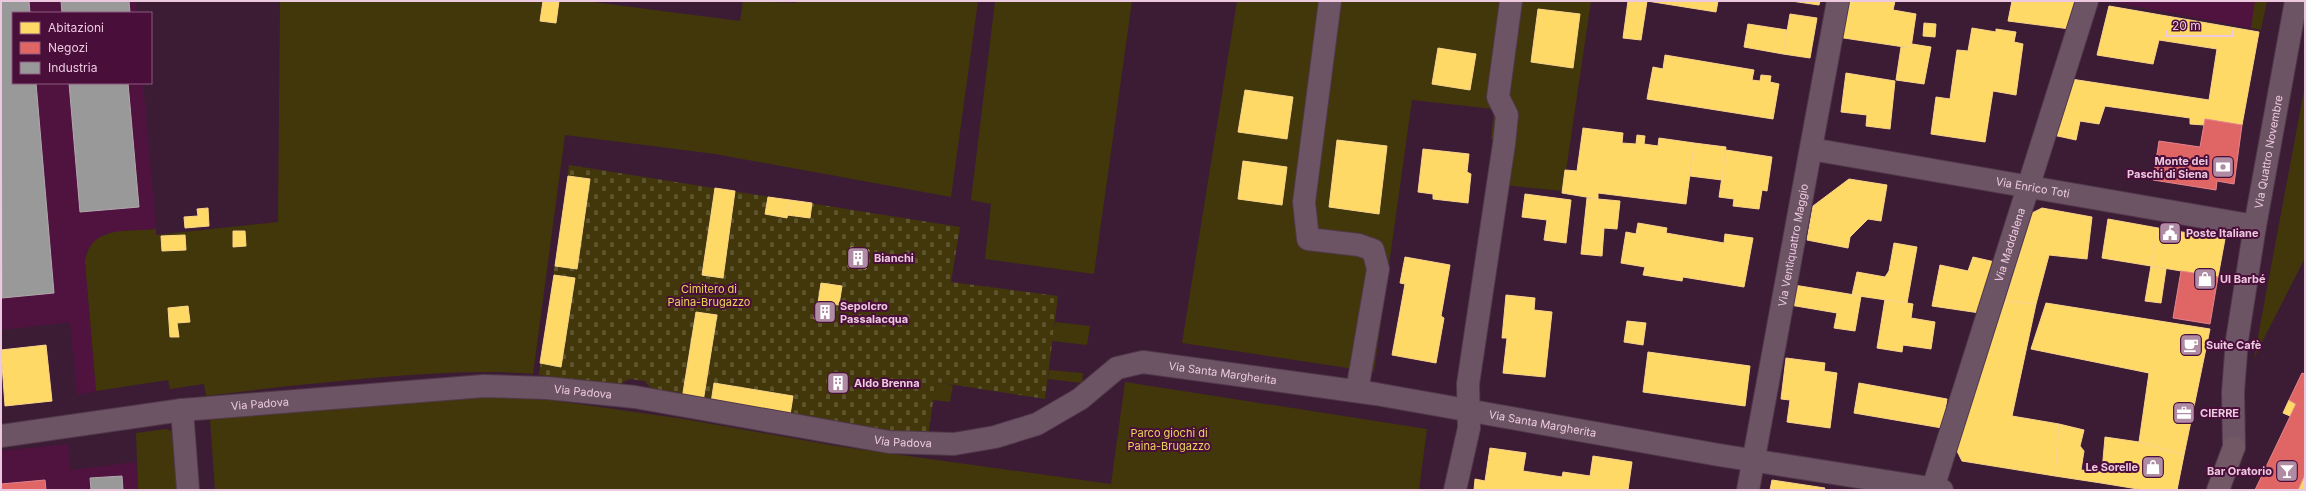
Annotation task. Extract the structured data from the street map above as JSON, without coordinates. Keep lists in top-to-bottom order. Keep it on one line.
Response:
{"streets":{"street":["Via Quattro Novembre","Via Enrico Toti","Via Maddalena","Via Ventiquattro Maggio","Via Santa Margherita","Via Padova"]},"crossings":[["Via Quattro Novembre","Via Enrico Toti"],["Via Enrico Toti","Via Maddalena"],["Via Enrico Toti","Via Ventiquattro Maggio"],["Via Maddalena","Via Santa Margherita"],["Via Ventiquattro Maggio","Via Santa Margherita"],["Via Santa Margherita","Via Padova"]],"parks":["Cimitero di Paina-Brugazzo","Parco giochi di Paina-Brugazzo"],"places":{"bank":["Monte dei Paschi di Siena"],"public building":["Poste Italiane"],"building":["Bianchi","Sepolcro Passalacqua","Aldo Brenna"],"shop":["Ul Barbé","Le Sorelle"],"cafe":["Suite Cafè"],"office":["CIERRE"],"bar":["Bar Oratorio"]},"legend":["Abitazioni","Negozi","Industria"],"scale_bar":"20 m"}
